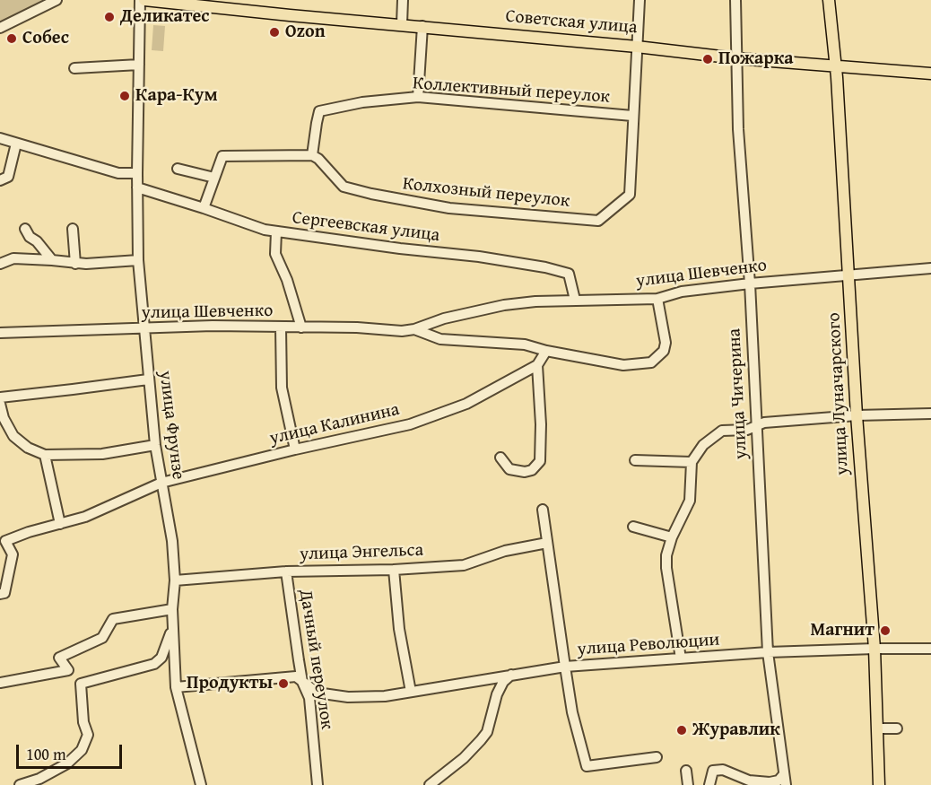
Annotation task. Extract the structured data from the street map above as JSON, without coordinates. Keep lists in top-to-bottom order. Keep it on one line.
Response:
{"streets":{"main road":["Советская улица","улица Луначарского"],"street":["Коллективный переулок","Колхозный переулок","Сергеевская улица","улица Шевченко","улица Чичерина","улица Калинина","улица Фрунзе","улица Энгельса","улица Революции","Дачный переулок"]},"crossings":[["Советская улица","улица Чичерина"],["Советская улица","улица Луначарского"],["Коллективный переулок","Колхозный переулок"],["Сергеевская улица","улица Шевченко"],["Сергеевская улица","улица Фрунзе"],["улица Шевченко","улица Чичерина"],["улица Шевченко","улица Луначарского"],["улица Шевченко","улица Калинина"],["улица Шевченко","улица Фрунзе"],["улица Чичерина","улица Революции"],["улица Луначарского","улица Революции"],["улица Калинина","улица Фрунзе"],["улица Фрунзе","улица Энгельса"],["улица Фрунзе","улица Революции"],["улица Энгельса","Дачный переулок"],["улица Революции","Дачный переулок"]],"places":["Деликатес","Ozon","Собес","Пожарка","Кара-Кум","Магнит","Продукты","Журавлик"],"scale_bar":"100 m"}
